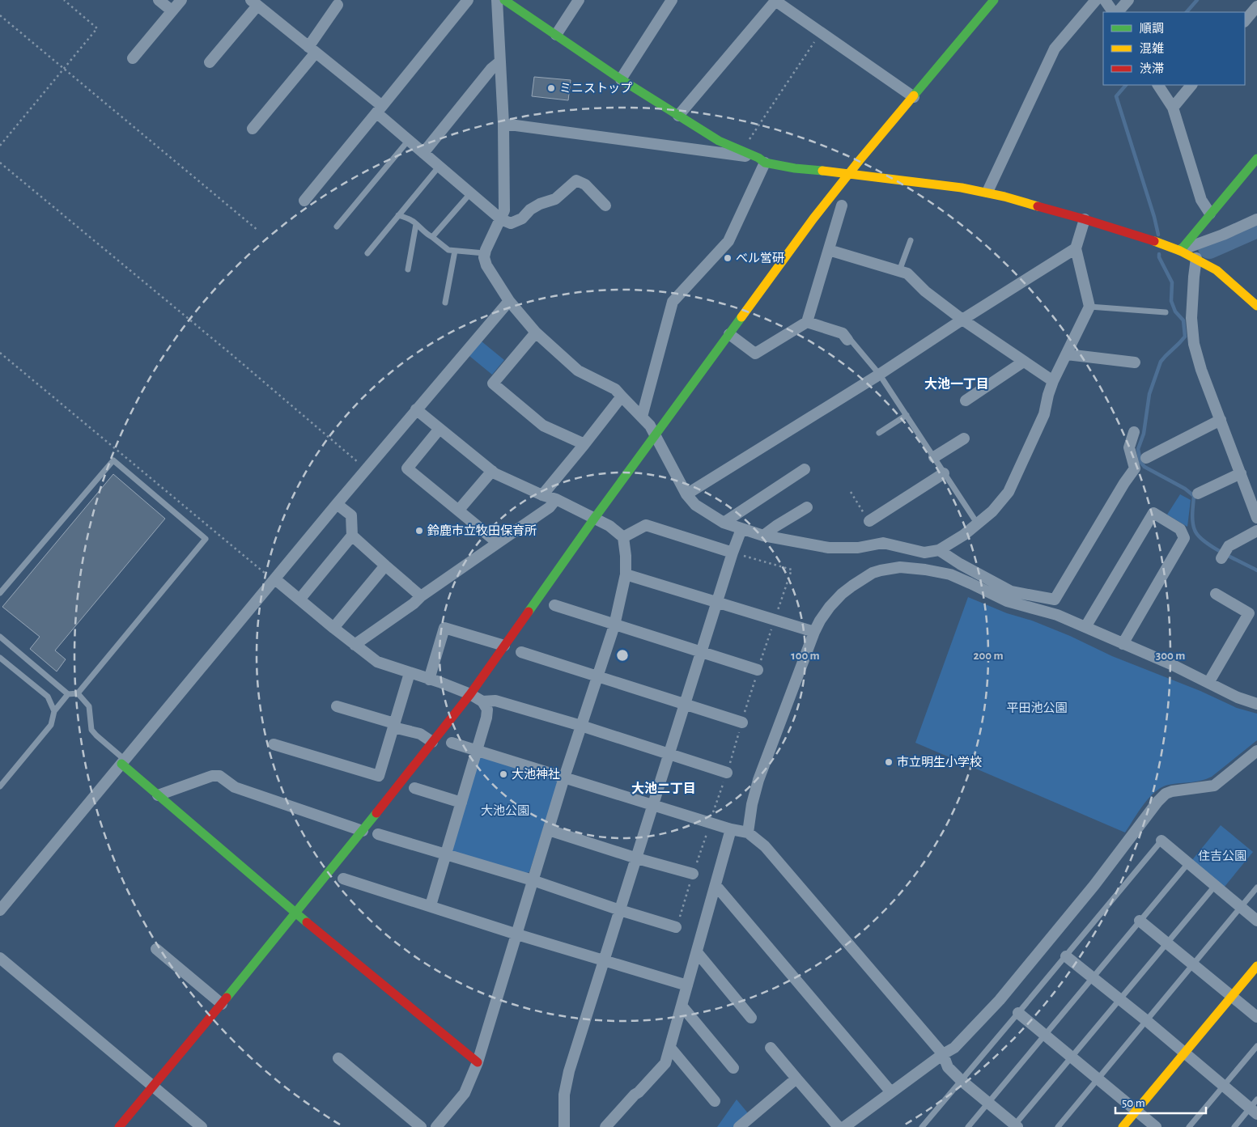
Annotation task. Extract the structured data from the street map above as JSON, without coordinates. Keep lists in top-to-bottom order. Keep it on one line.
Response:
{"districts":["大池一丁目","大池二丁目"],"parks":["平田池公園","大池公園","住吉公園"],"places":["ミニストップ","べル営研","鈴鹿市立牧田保育所","市立明生小学校","大池神社"],"legend":["順調","混雑","渋滞"],"scale_bar":"50 m","rings":["100 m","200 m","300 m"]}
